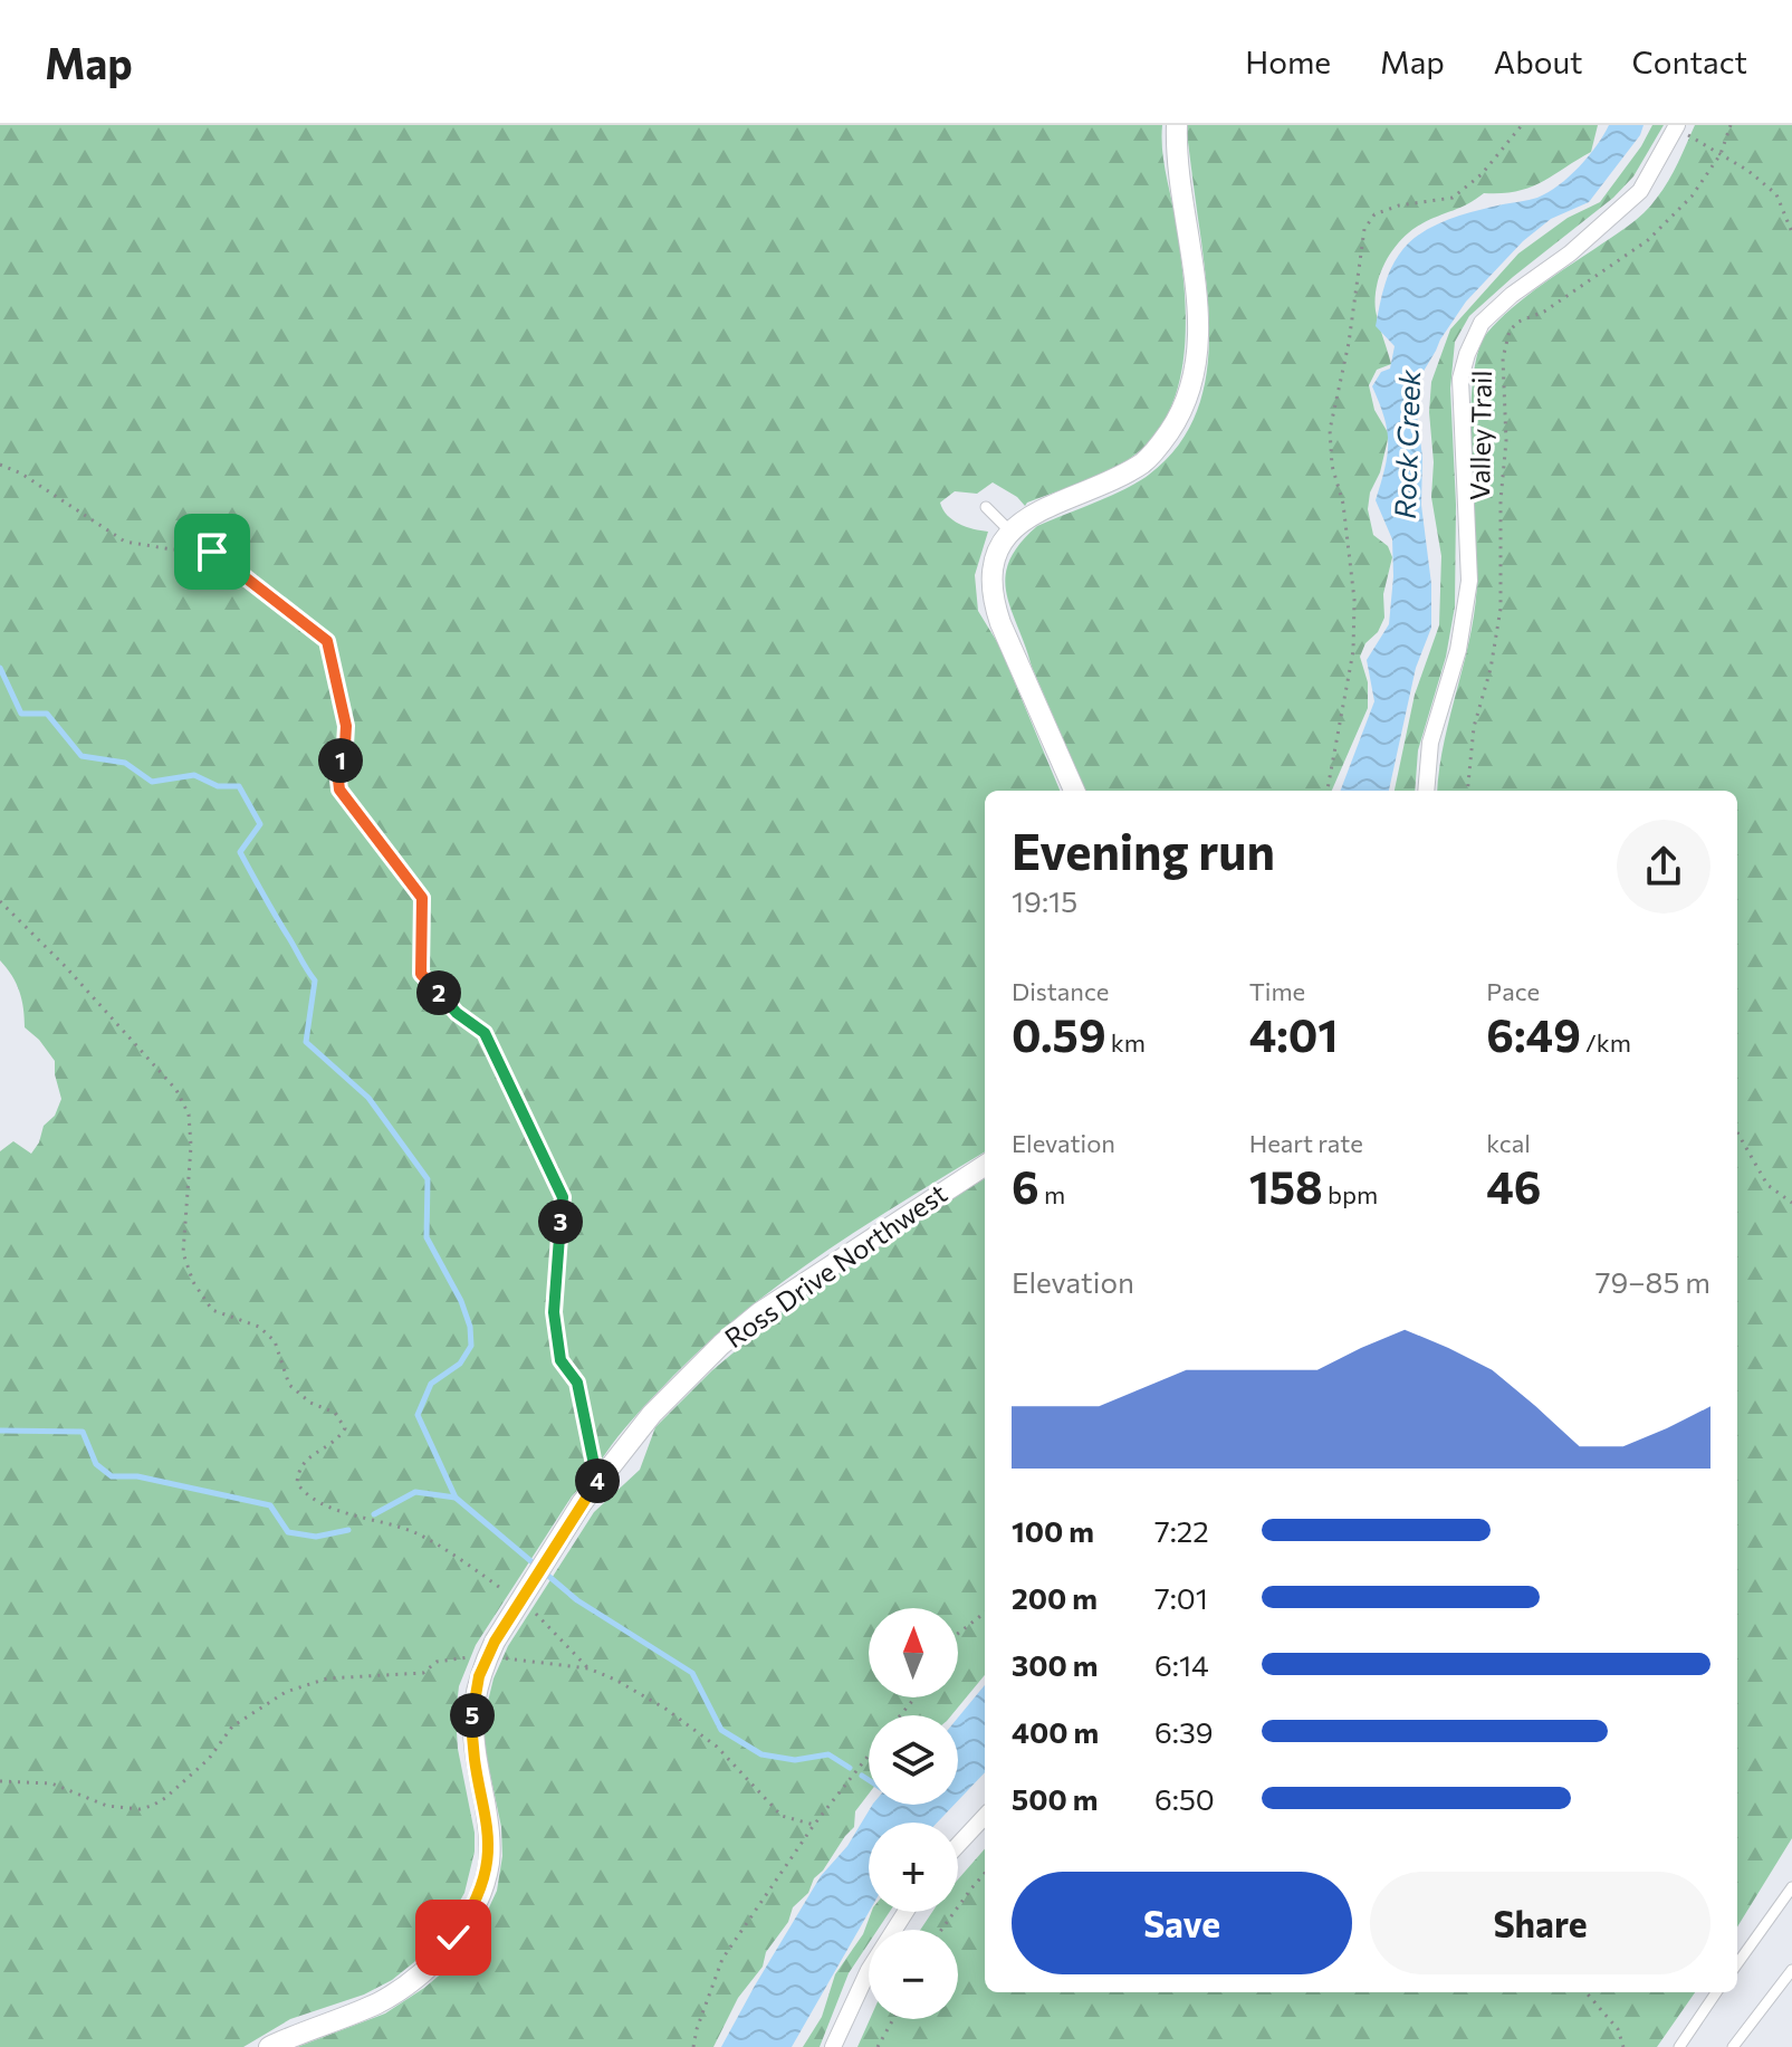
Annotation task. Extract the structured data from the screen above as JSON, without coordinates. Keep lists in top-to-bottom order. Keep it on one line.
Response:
{"streets":{"street":["Ross Drive Northwest"],"path":["Valley Trail"]},"water":["Rock Creek"],"north":"top","page":{"header":"Map","nav":["Home","Map","About","Contact"],"pins":["1","2","3","4","5"],"heading":["Evening run","19:15"],"stats":[["Distance","0.59 km"],["Time","4:01"],["Pace","6:49 /km"],["Elevation","6 m"],["Heart rate","158 bpm"],["kcal","46"]],"chart":["Elevation","79–85 m"],"list":[{"name":"100 m","note":"7:22"},{"name":"200 m","note":"7:01"},{"name":"300 m","note":"6:14"},{"name":"400 m","note":"6:39"},{"name":"500 m","note":"6:50"}],"map_buttons":["+","−"],"buttons":["Save","Share"]}}
